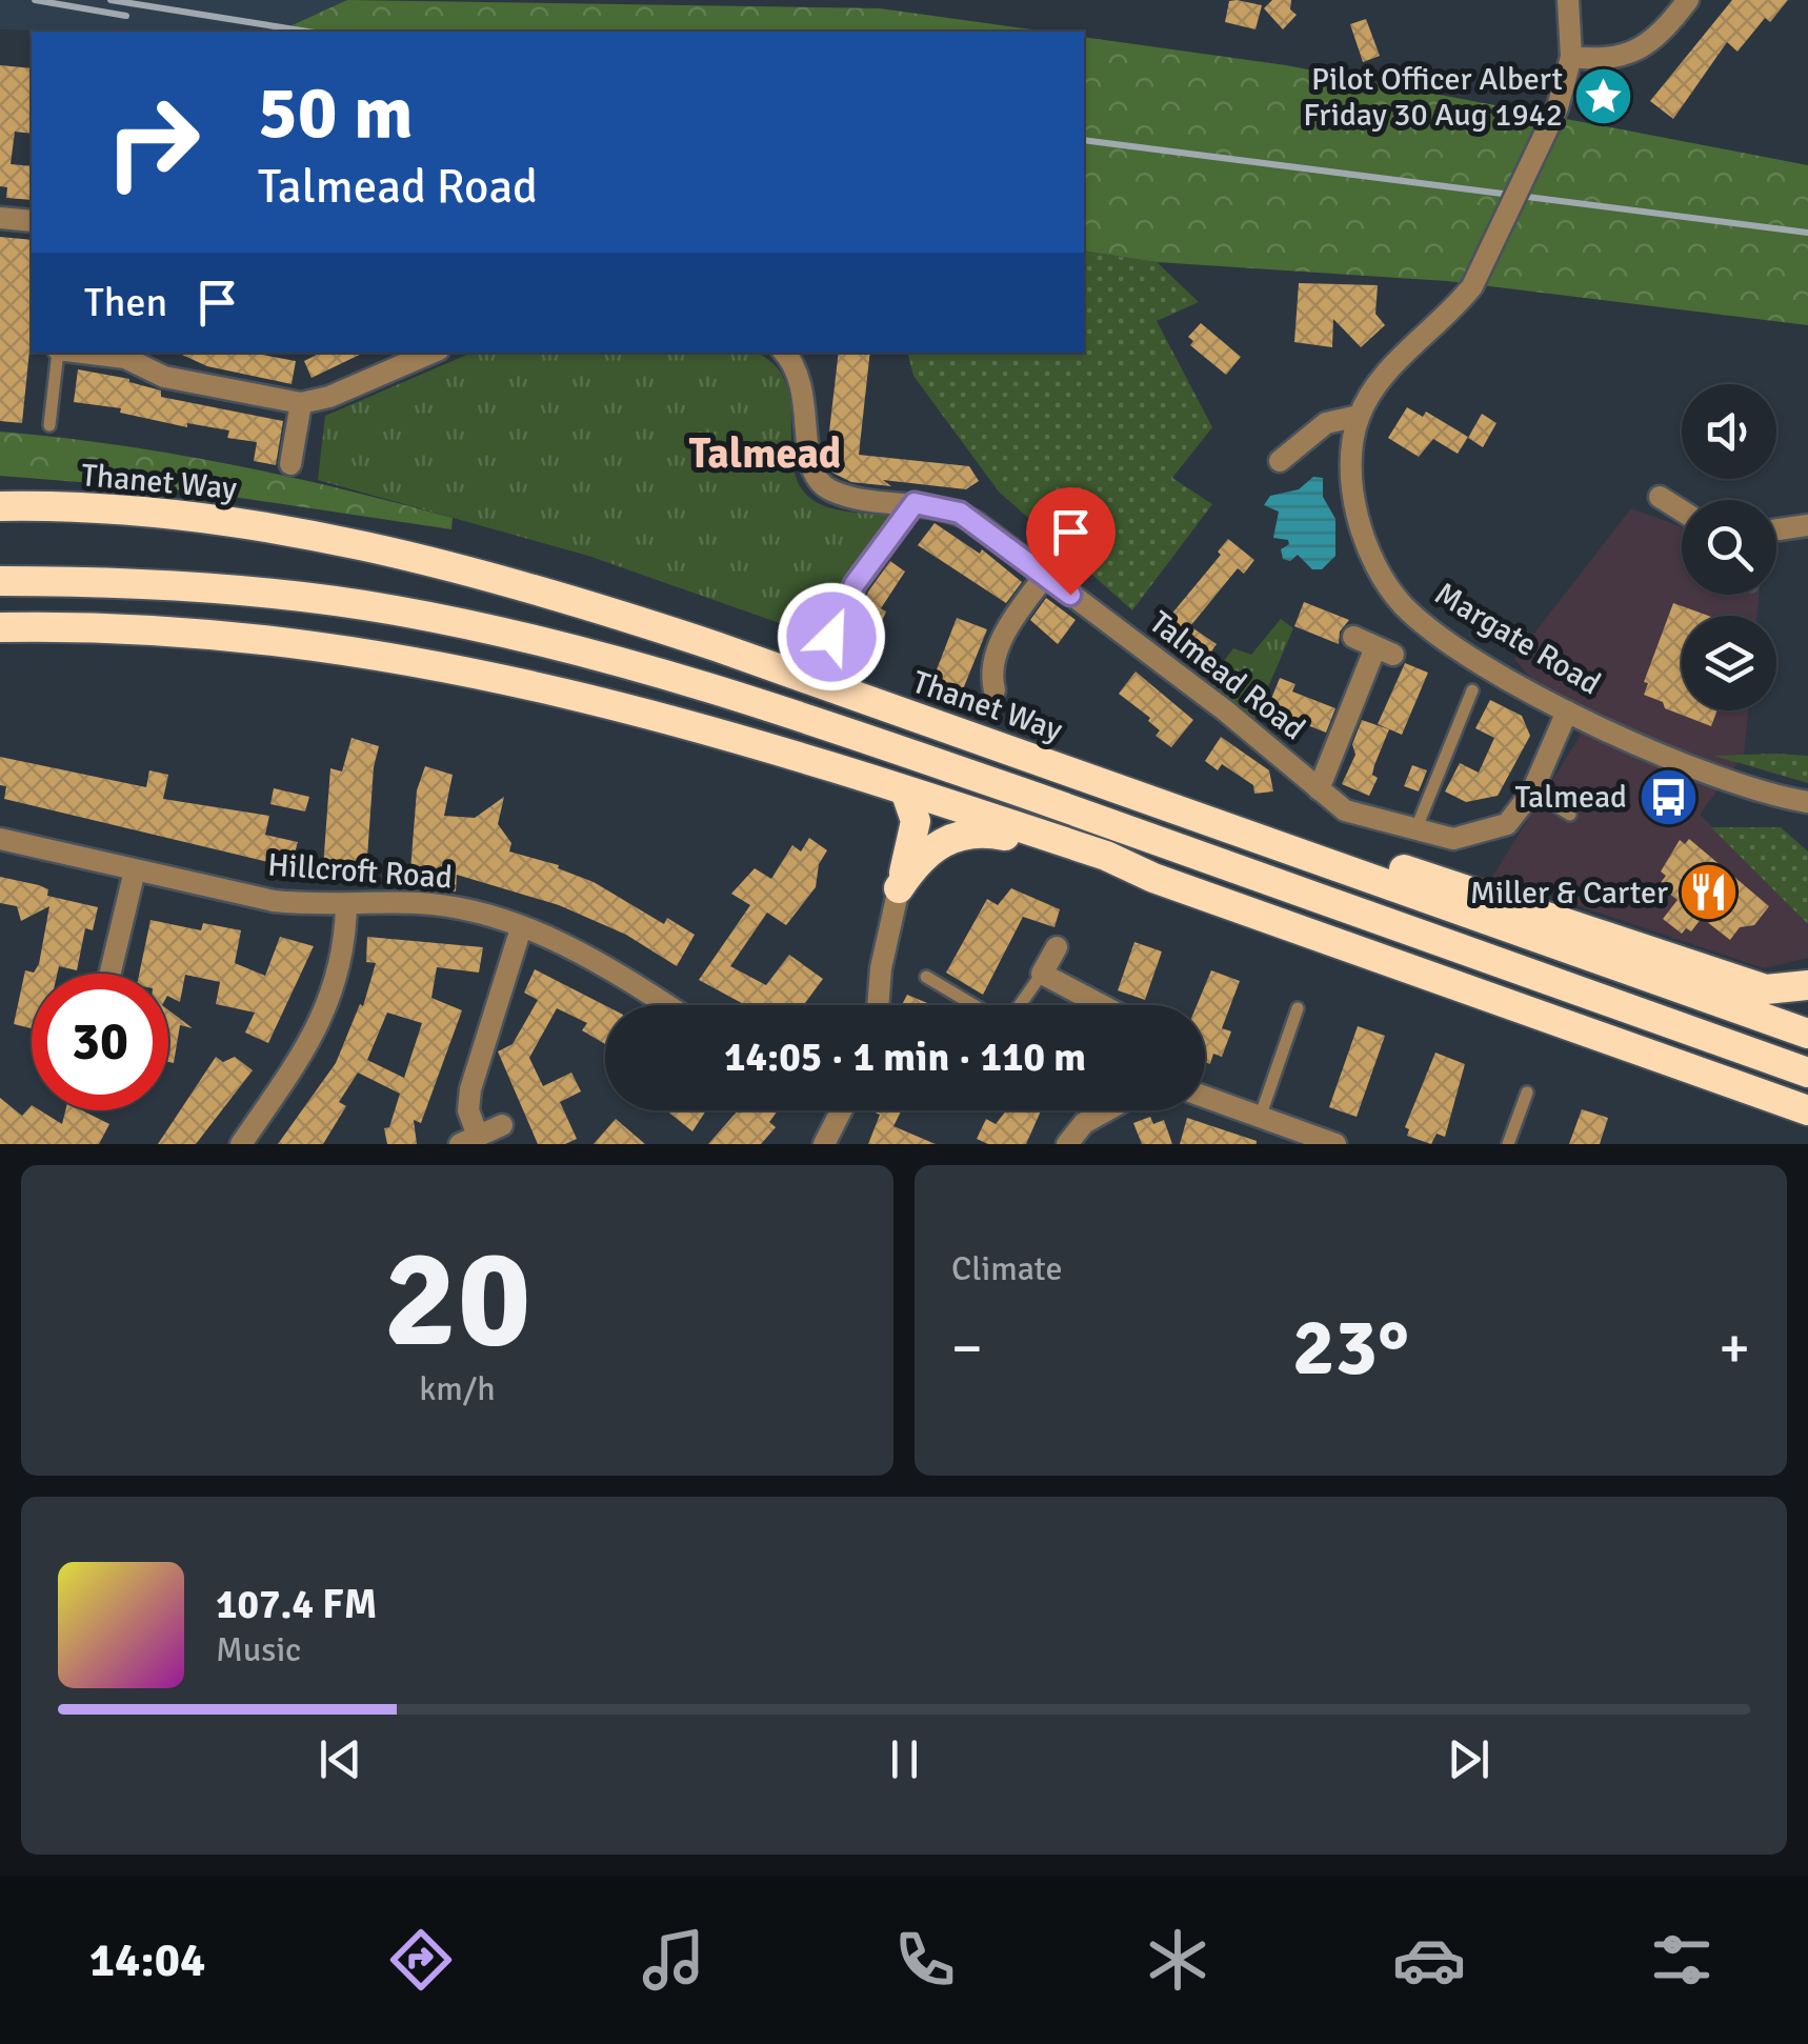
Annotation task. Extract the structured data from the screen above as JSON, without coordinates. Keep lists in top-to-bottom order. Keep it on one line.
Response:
{"streets":{"highway":["Thanet Way"],"street":["Margate Road","Talmead Road","Hillcroft Road"]},"crossings":[["Margate Road","Talmead Road"]],"districts":["Talmead"],"places":{"place":["Pilot Officer Albert Friday 30 Aug 1942"],"bus stop":["Talmead"],"restaurant":["Miller & Carter"]},"page":{"turn":["50 m","Talmead Road"],"then":"Then","limit":"30","trip":"14:05 · 1 min · 110 m","tile":[["20","km/h"],"Climate"],"heat":["−","23°","+"],"song":["107.4 FM","Music"],"tabs":"14:04"}}
